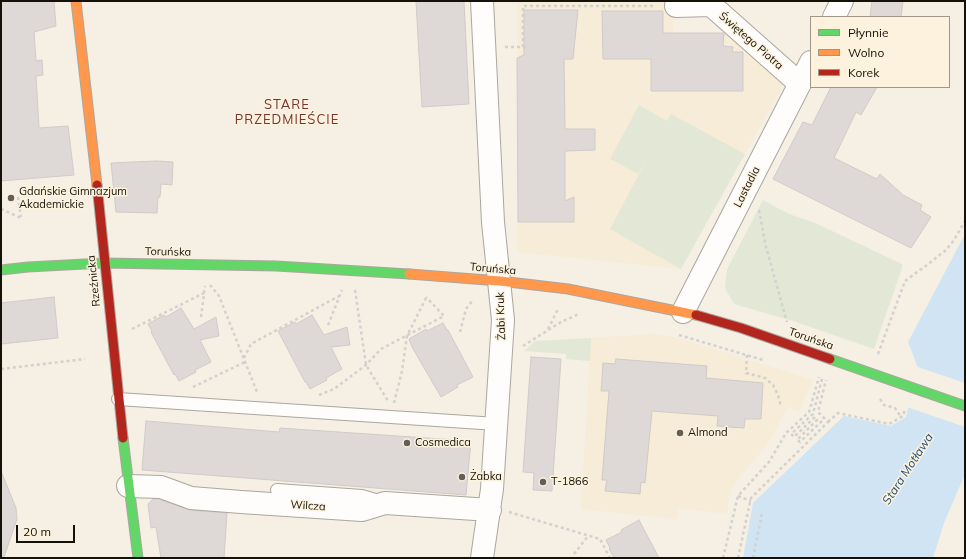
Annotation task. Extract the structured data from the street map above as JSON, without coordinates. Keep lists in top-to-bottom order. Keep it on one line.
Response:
{"streets":{"street":["Świętego Piotra","Lastadia","Toruńska","Rzeźnicka","Żabi Kruk","Wilcza"]},"crossings":[["Świętego Piotra","Lastadia"],["Lastadia","Toruńska"],["Toruńska","Rzeźnicka"],["Toruńska","Żabi Kruk"],["Rzeźnicka","Wilcza"],["Żabi Kruk","Wilcza"]],"districts":["STARE PRZEDMIEŚCIE"],"water":["Stara Motława"],"places":["Gdańskie Gimnazjum Akademickie","Almond","Cosmedica","Żabka","T-1866"],"legend":["Płynnie","Wolno","Korek"],"scale_bar":"20 m"}
